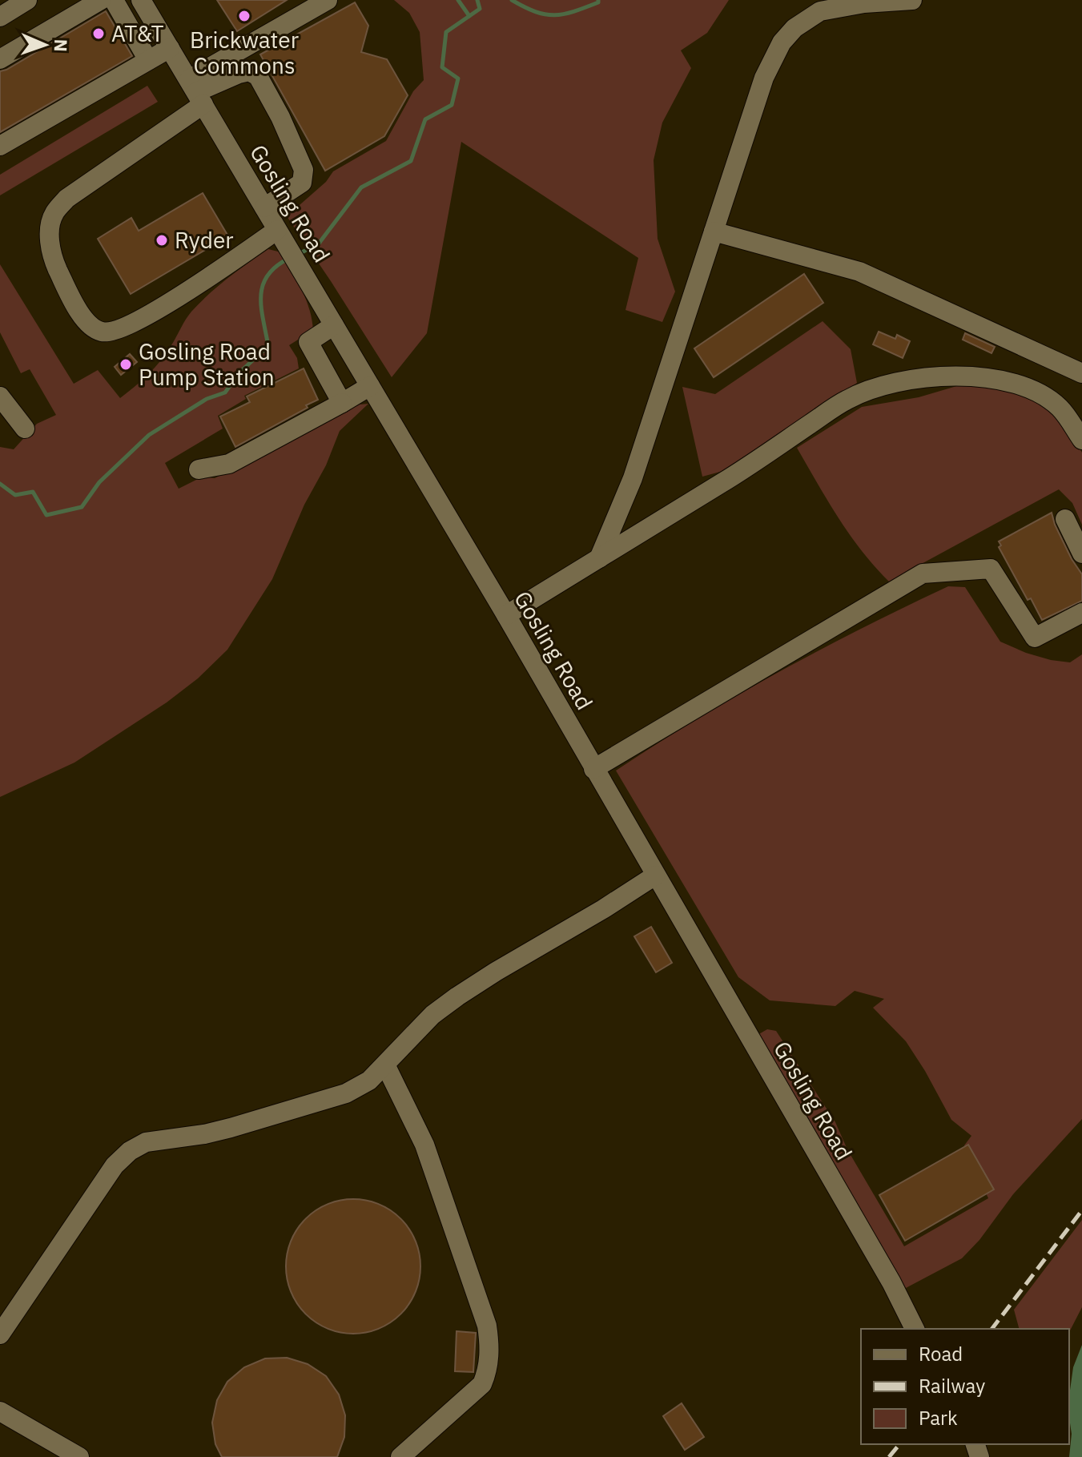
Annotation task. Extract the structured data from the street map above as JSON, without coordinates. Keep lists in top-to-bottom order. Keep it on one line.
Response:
{"streets":{"street":["Gosling Road"]},"places":["Brickwater Commons","AT&T","Ryder","Gosling Road Pump Station"],"legend":["Road","Railway","Park"],"north":"right"}
